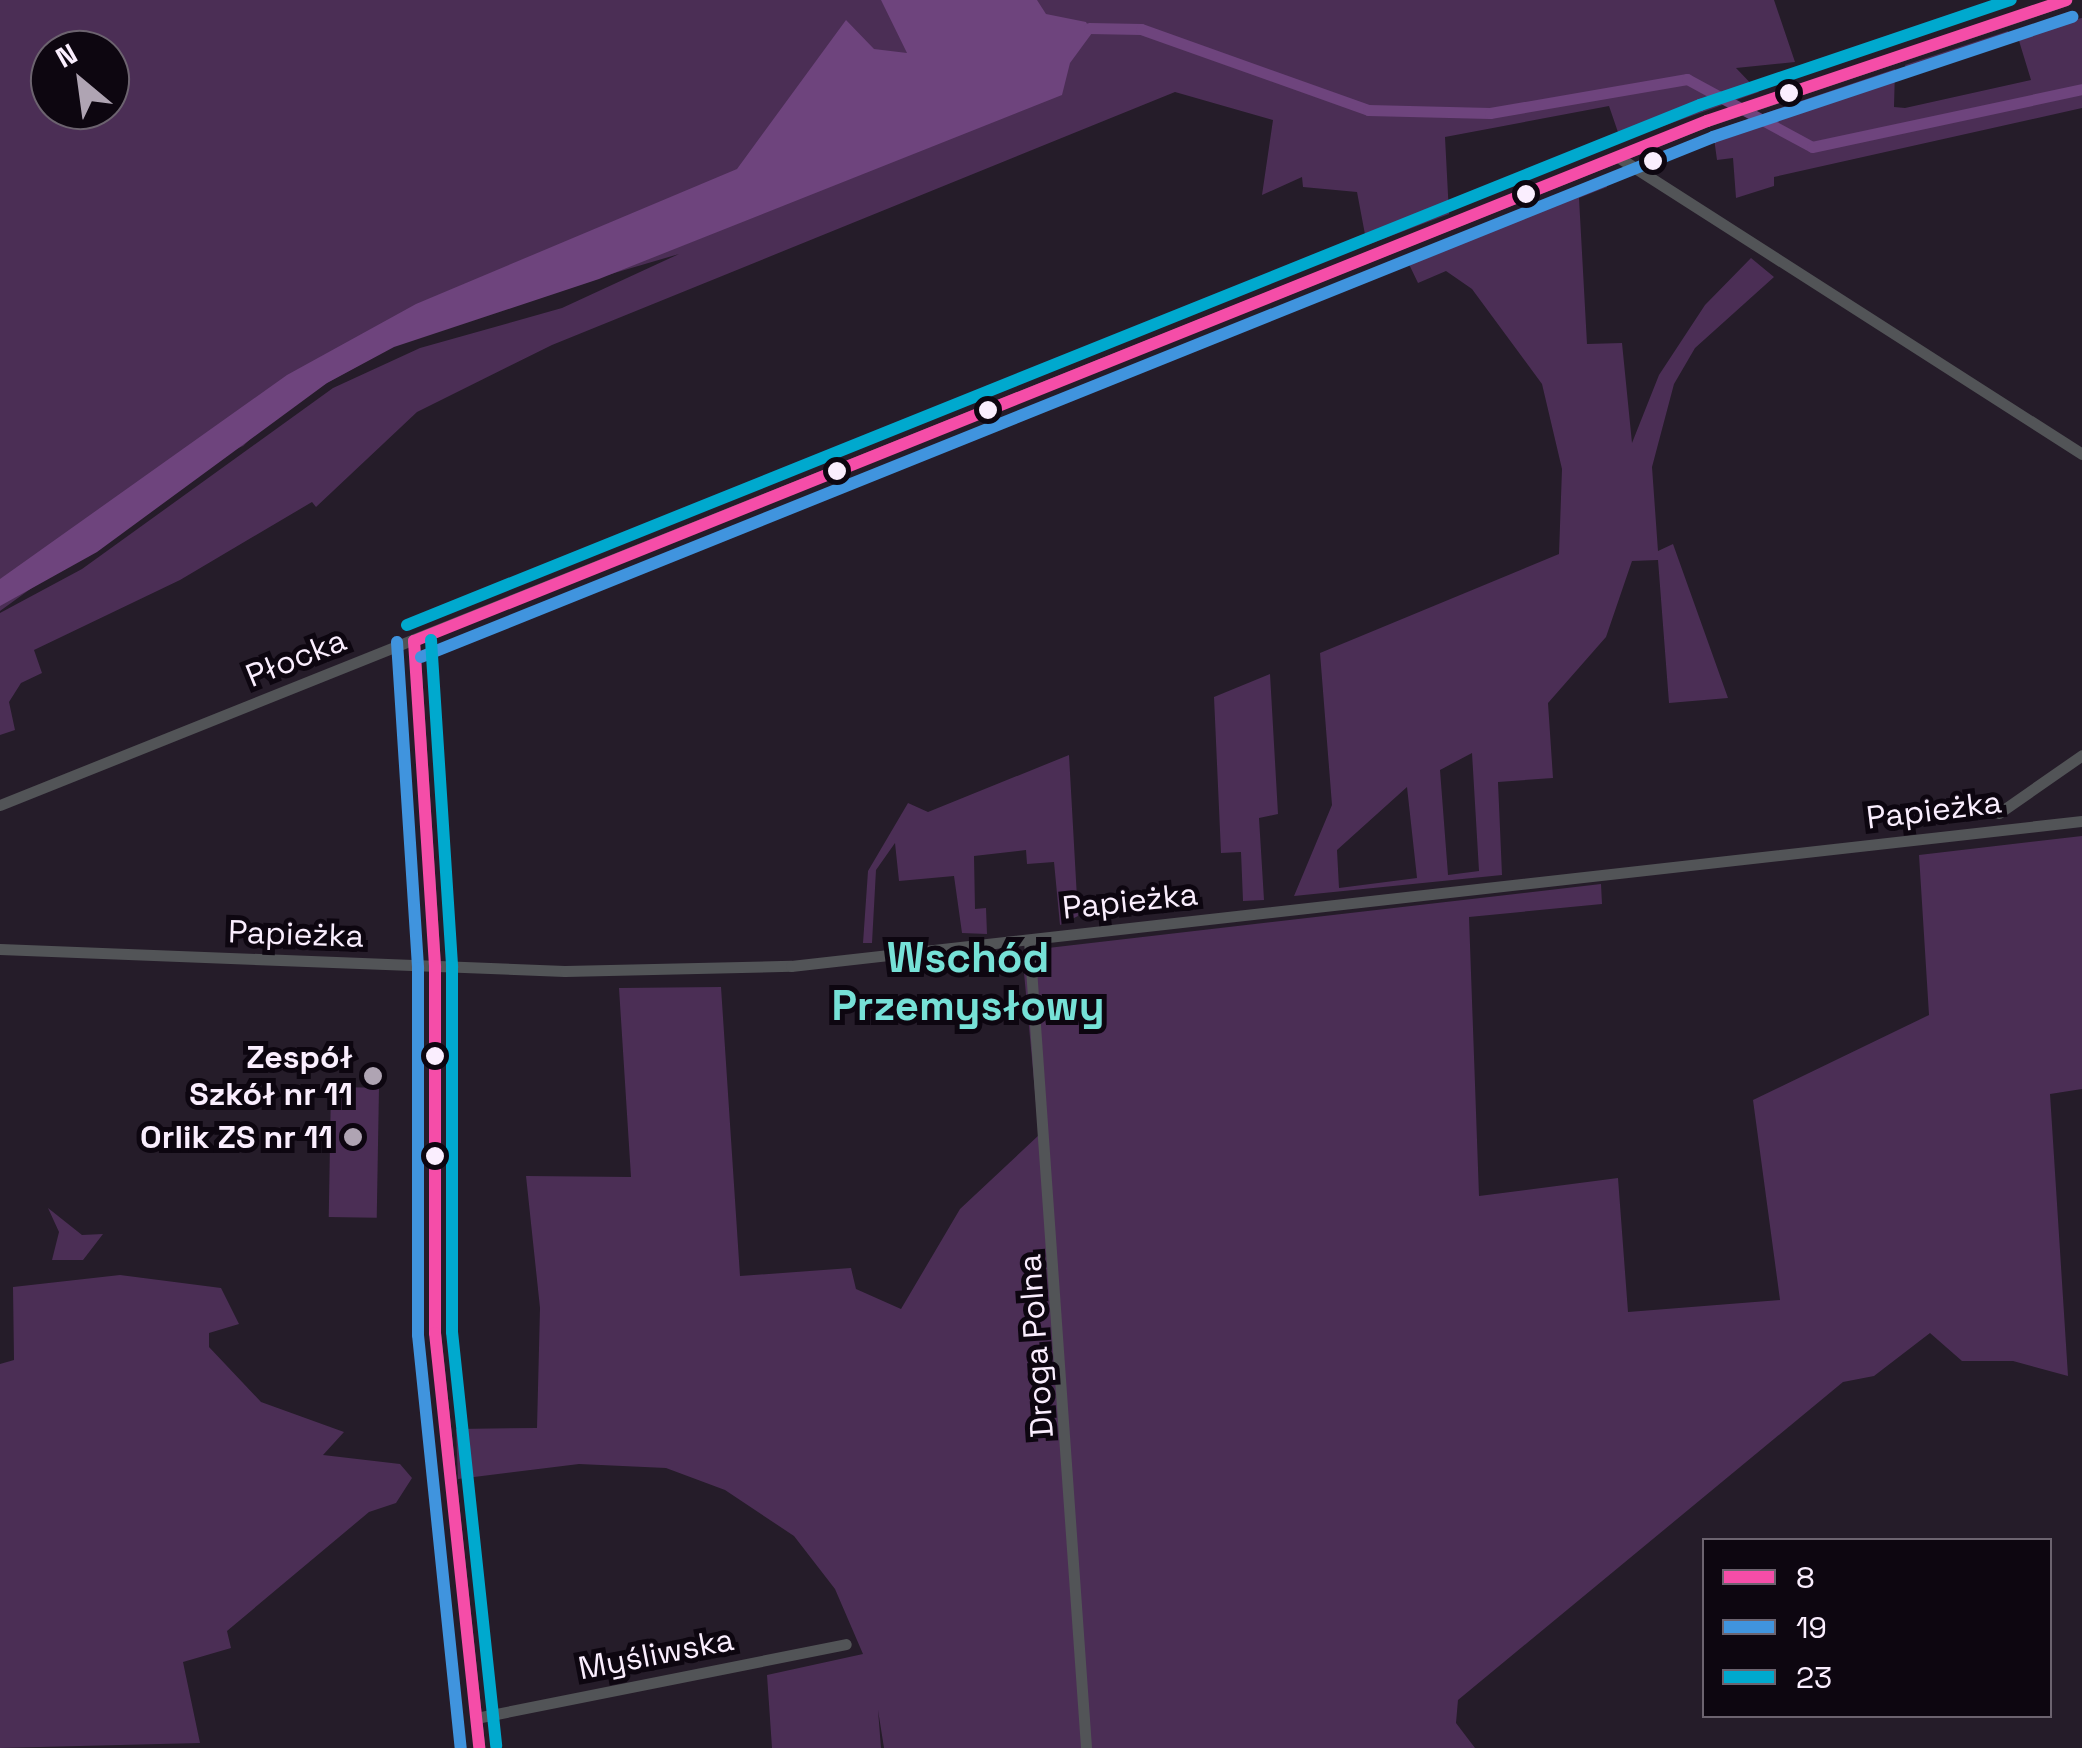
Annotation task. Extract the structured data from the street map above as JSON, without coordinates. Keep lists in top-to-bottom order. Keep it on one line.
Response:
{"streets":{"street":["Płocka","Papieżka","Droga Polna","Myśliwska"]},"crossings":[["Papieżka","Droga Polna"]],"districts":["Wschód Przemysłowy"],"places":["Zespół Szkół nr 11","Orlik ZS nr 11"],"lines":["transit line 8","transit line 23","transit line 19"],"legend":["8","19","23"],"north":"top left"}
